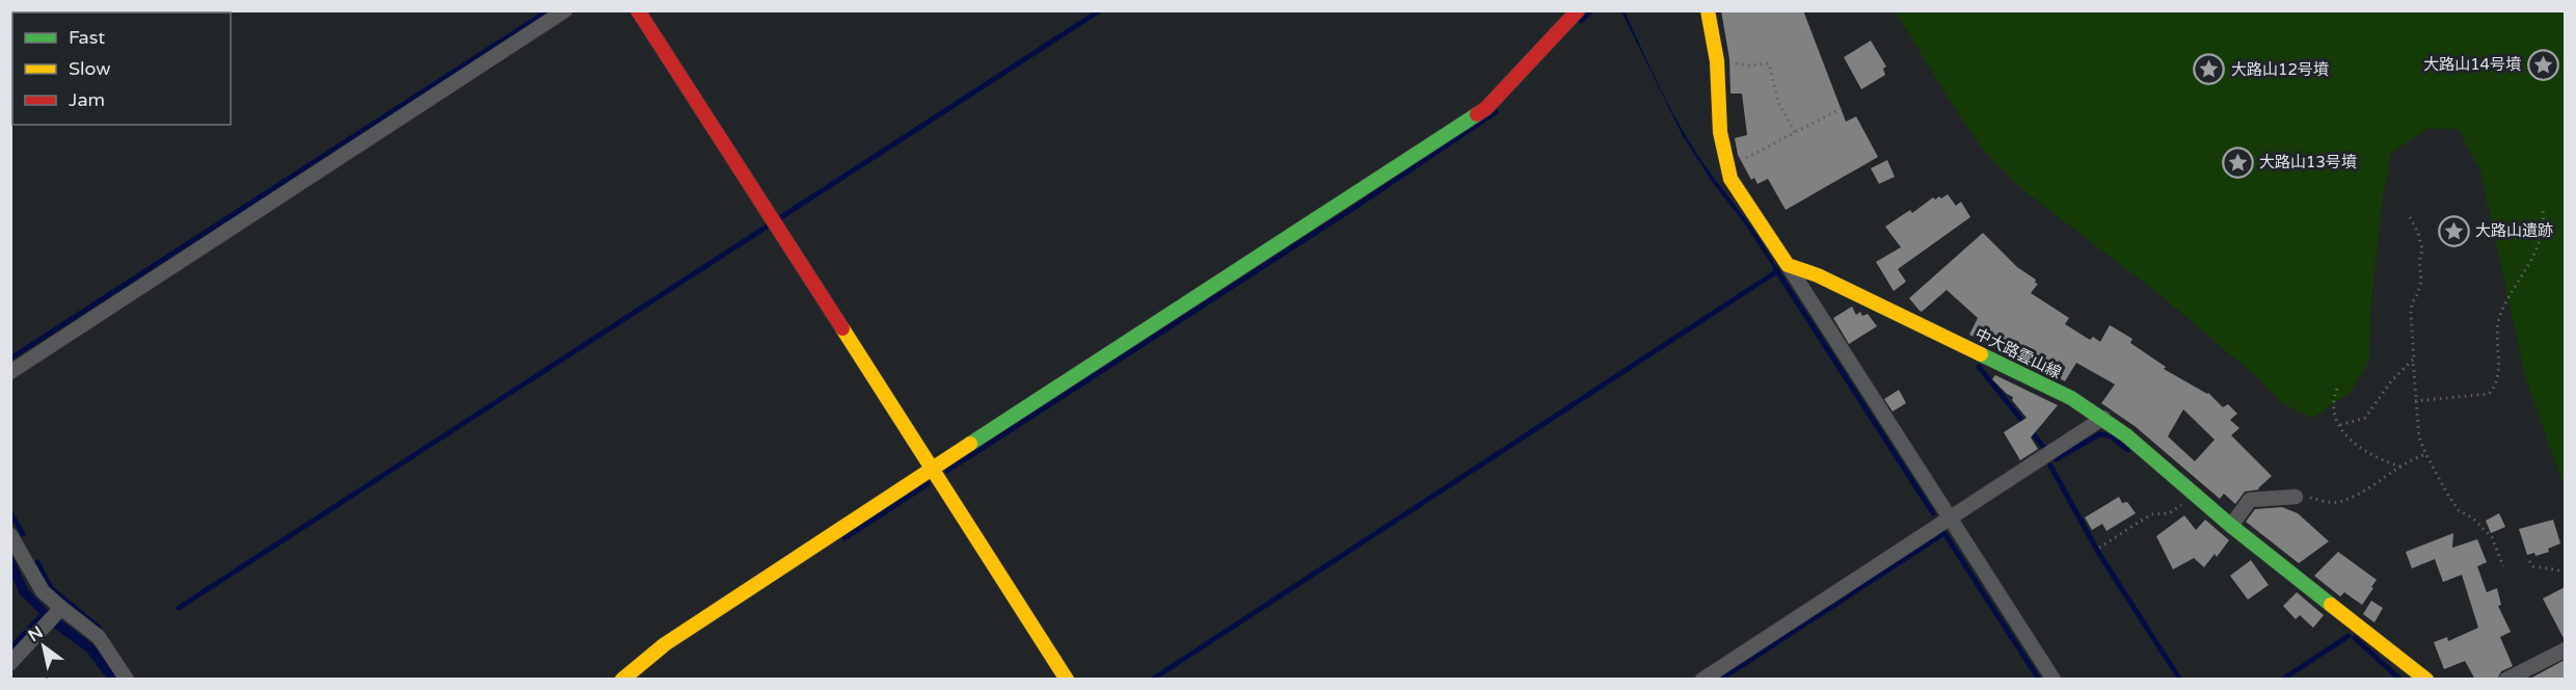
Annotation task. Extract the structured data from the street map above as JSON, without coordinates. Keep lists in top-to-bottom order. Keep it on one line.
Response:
{"streets":{"main road":["中大路雲山線"]},"places":{"place":["大路山14号墳","大路山12号墳","大路山13号墳","大路山遺跡"]},"legend":["Fast","Slow","Jam"],"north":"top left"}
